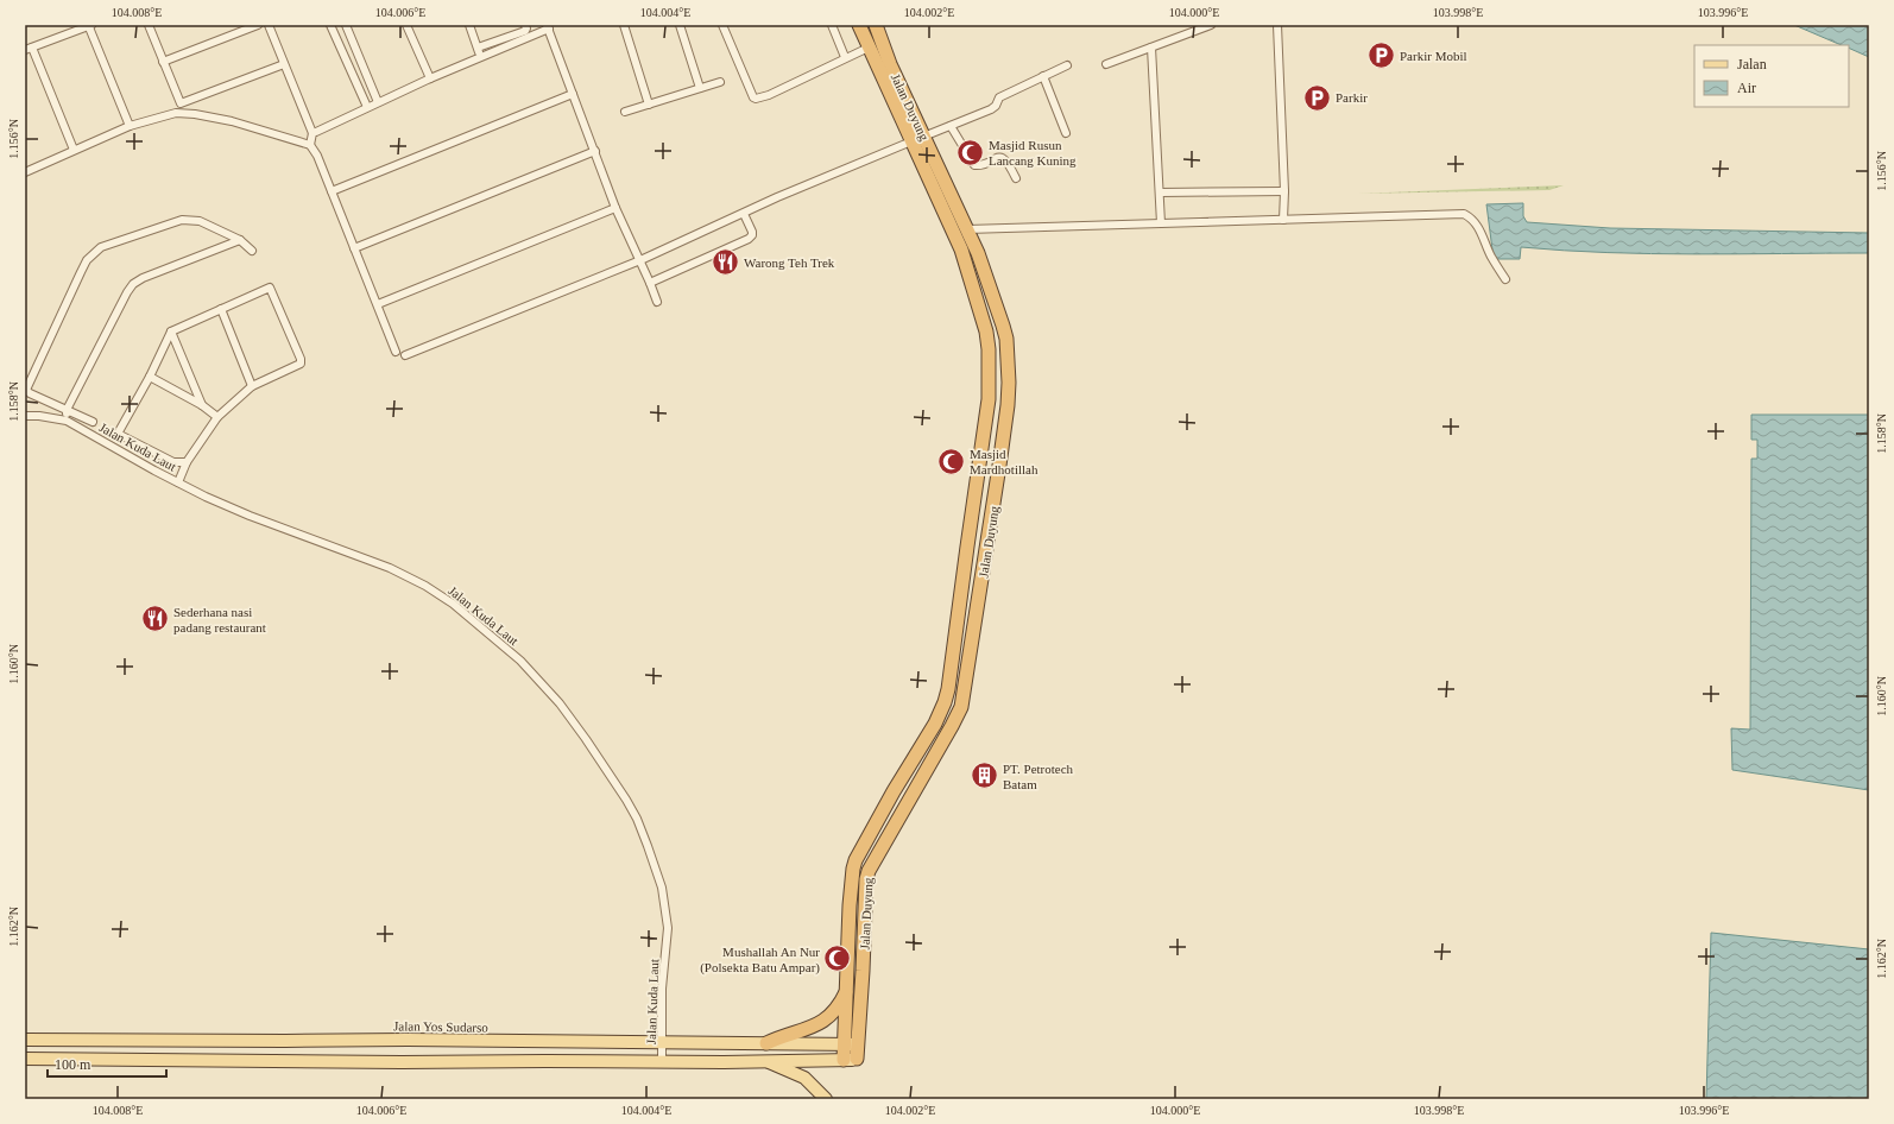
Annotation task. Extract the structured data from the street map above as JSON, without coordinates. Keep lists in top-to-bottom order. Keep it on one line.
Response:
{"streets":{"highway":["Jalan Duyung"],"main road":["Jalan Yos Sudarso"],"street":["Jalan Kuda Laut"]},"crossings":[["Jalan Duyung","Jalan Yos Sudarso"],["Jalan Kuda Laut","Jalan Yos Sudarso"]],"places":{"parking":["Parkir Mobil","Parkir"],"mosque":["Masjid Rusun Lancang Kuning","Masjid Mardhotillah","Mushallah An Nur (Polsekta Batu Ampar)"],"restaurant":["Warong Teh Trek","Sederhana nasi padang restaurant"],"building":["PT. Petrotech Batam"]},"legend":["Jalan","Air"],"scale_bar":"100 m","coordinates":["104.008°E","104.006°E","104.004°E","104.002°E","104.000°E","103.998°E","103.996°E","1.156°N","1.158°N","1.160°N","1.162°N"]}
